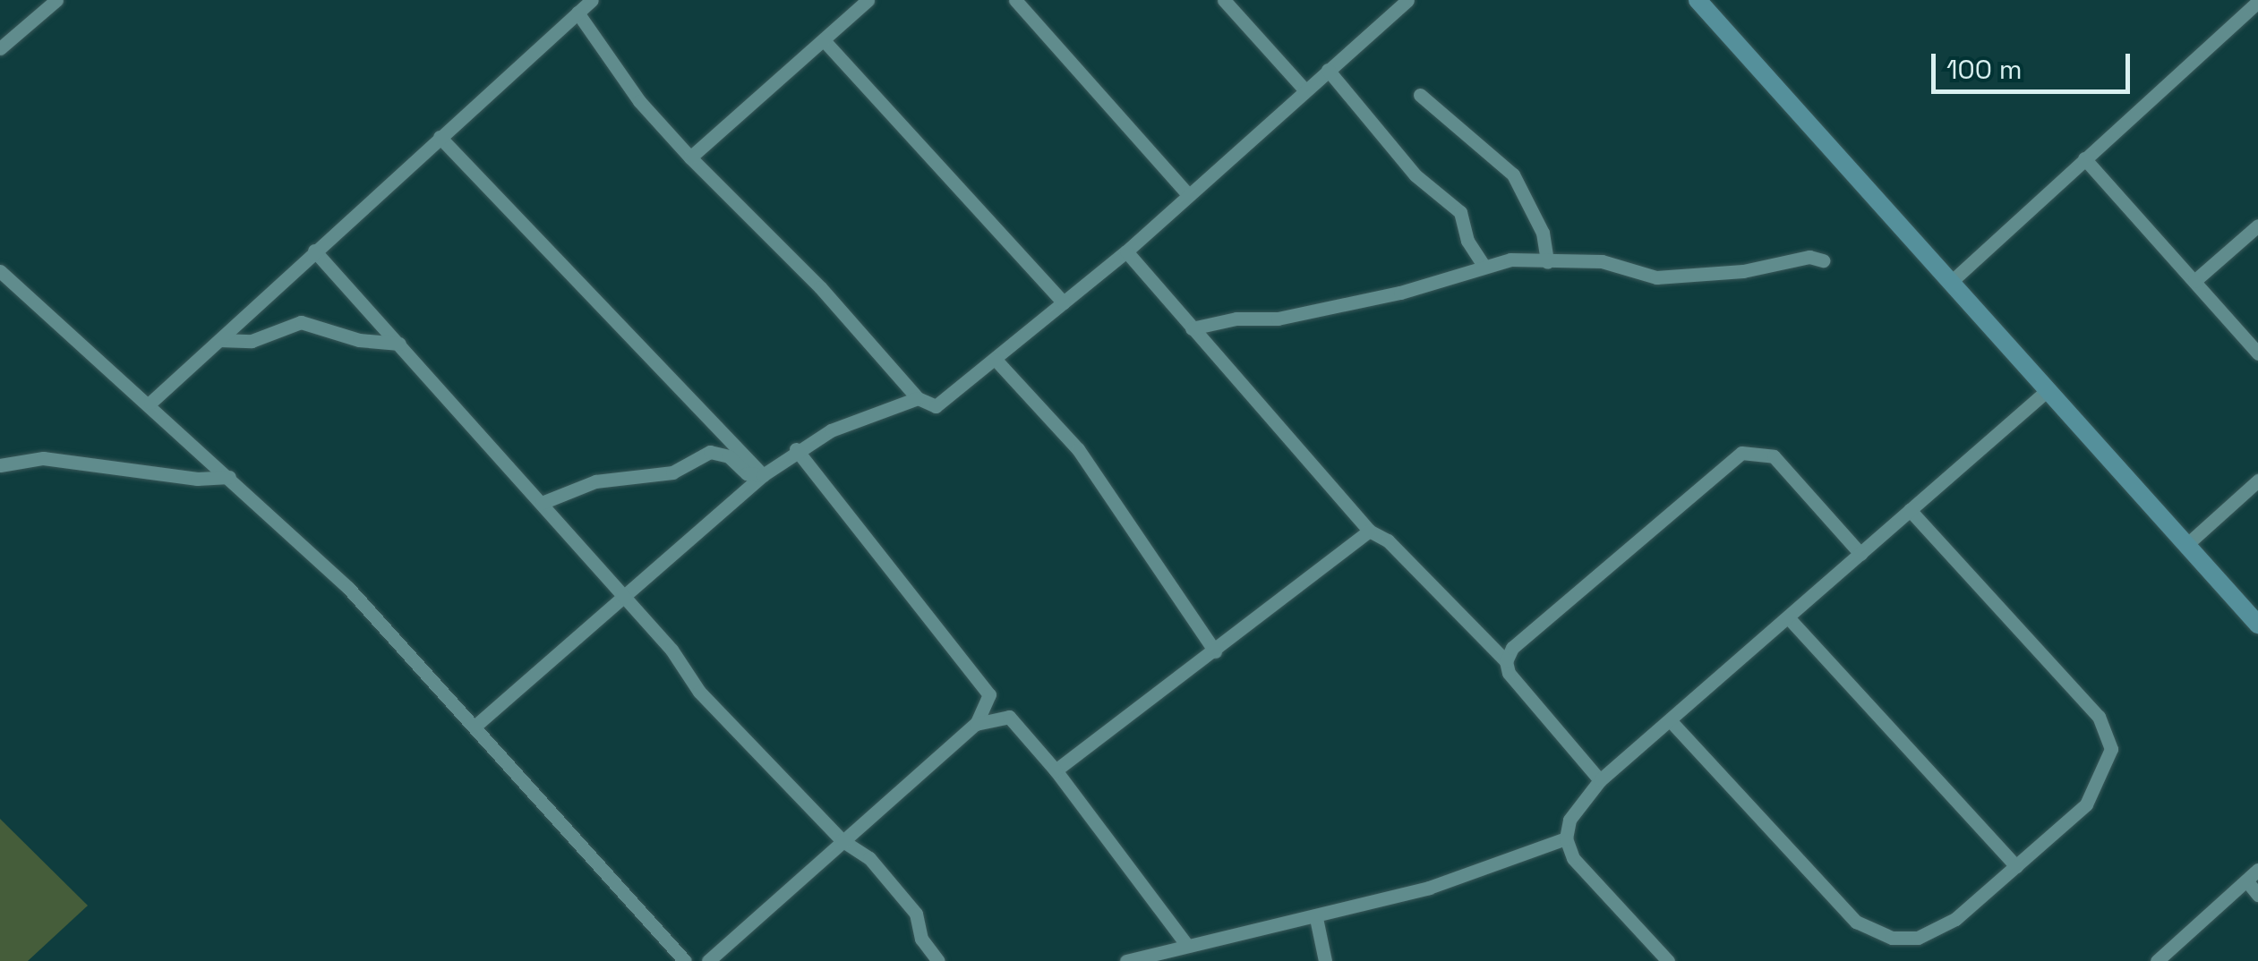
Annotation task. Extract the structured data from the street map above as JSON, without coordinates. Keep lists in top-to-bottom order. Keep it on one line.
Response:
{"scale_bar":"100 m"}
